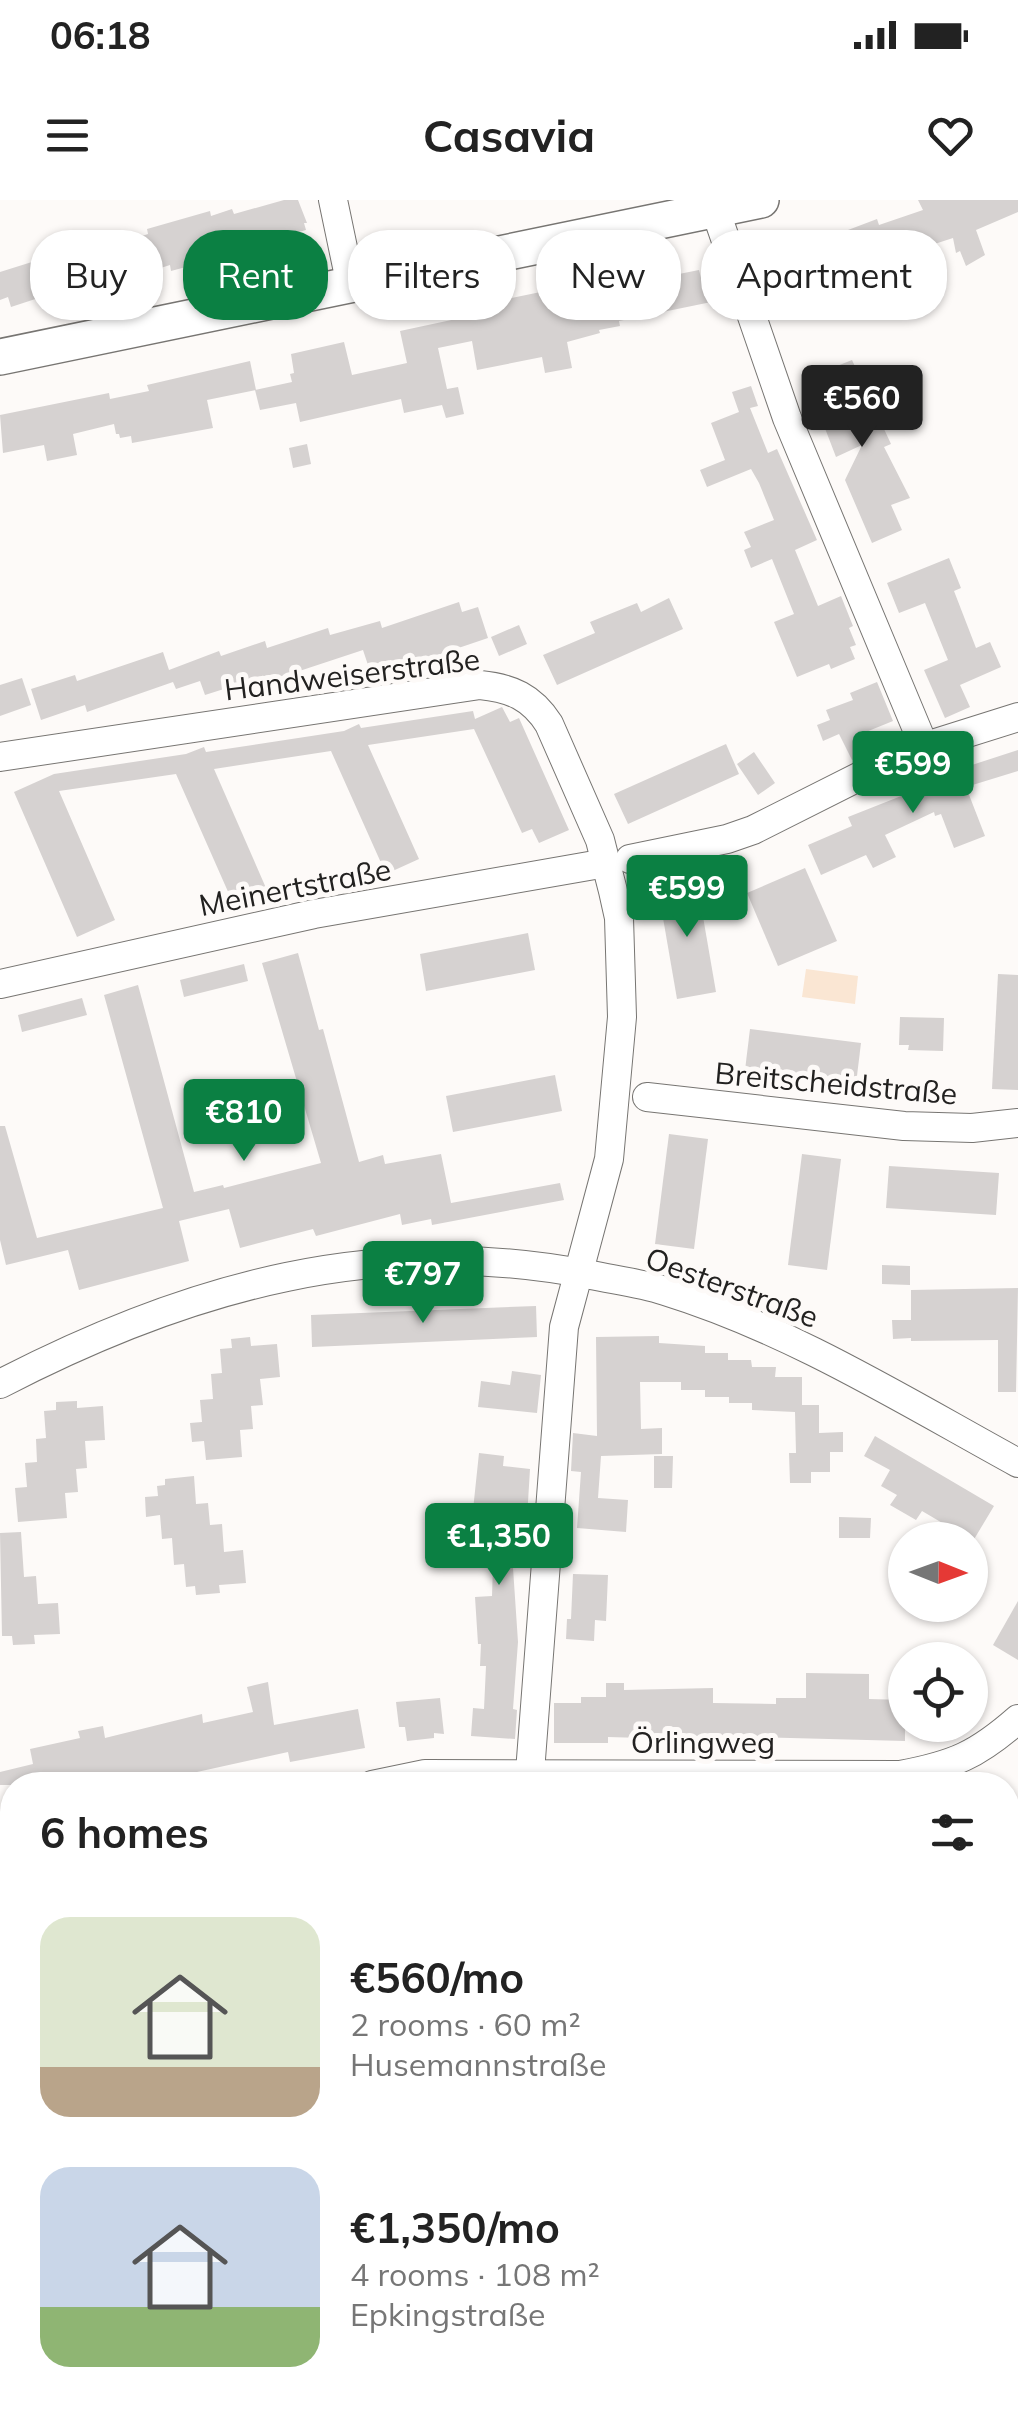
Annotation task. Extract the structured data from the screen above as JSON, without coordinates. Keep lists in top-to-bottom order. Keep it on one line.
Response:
{"streets":{"street":["Handweiserstraße","Meinertstraße","Breitscheidstraße","Oesterstraße","Örlingweg"]},"crossings":[["Handweiserstraße","Meinertstraße"],["Handweiserstraße","Oesterstraße"]],"north":"right","page":{"status":"06:18","header":"Casavia","chip":["Buy","Rent","Filters","New","Apartment"],"price":["€560","€599","€599","€810","€797","€1,350"],"heading":"6 homes","list":[{"name":"€560/mo","note":"2 rooms · 60 m² · Husemannstraße"},{"name":"€1,350/mo","note":"4 rooms · 108 m² · Epkingstraße"}]}}
